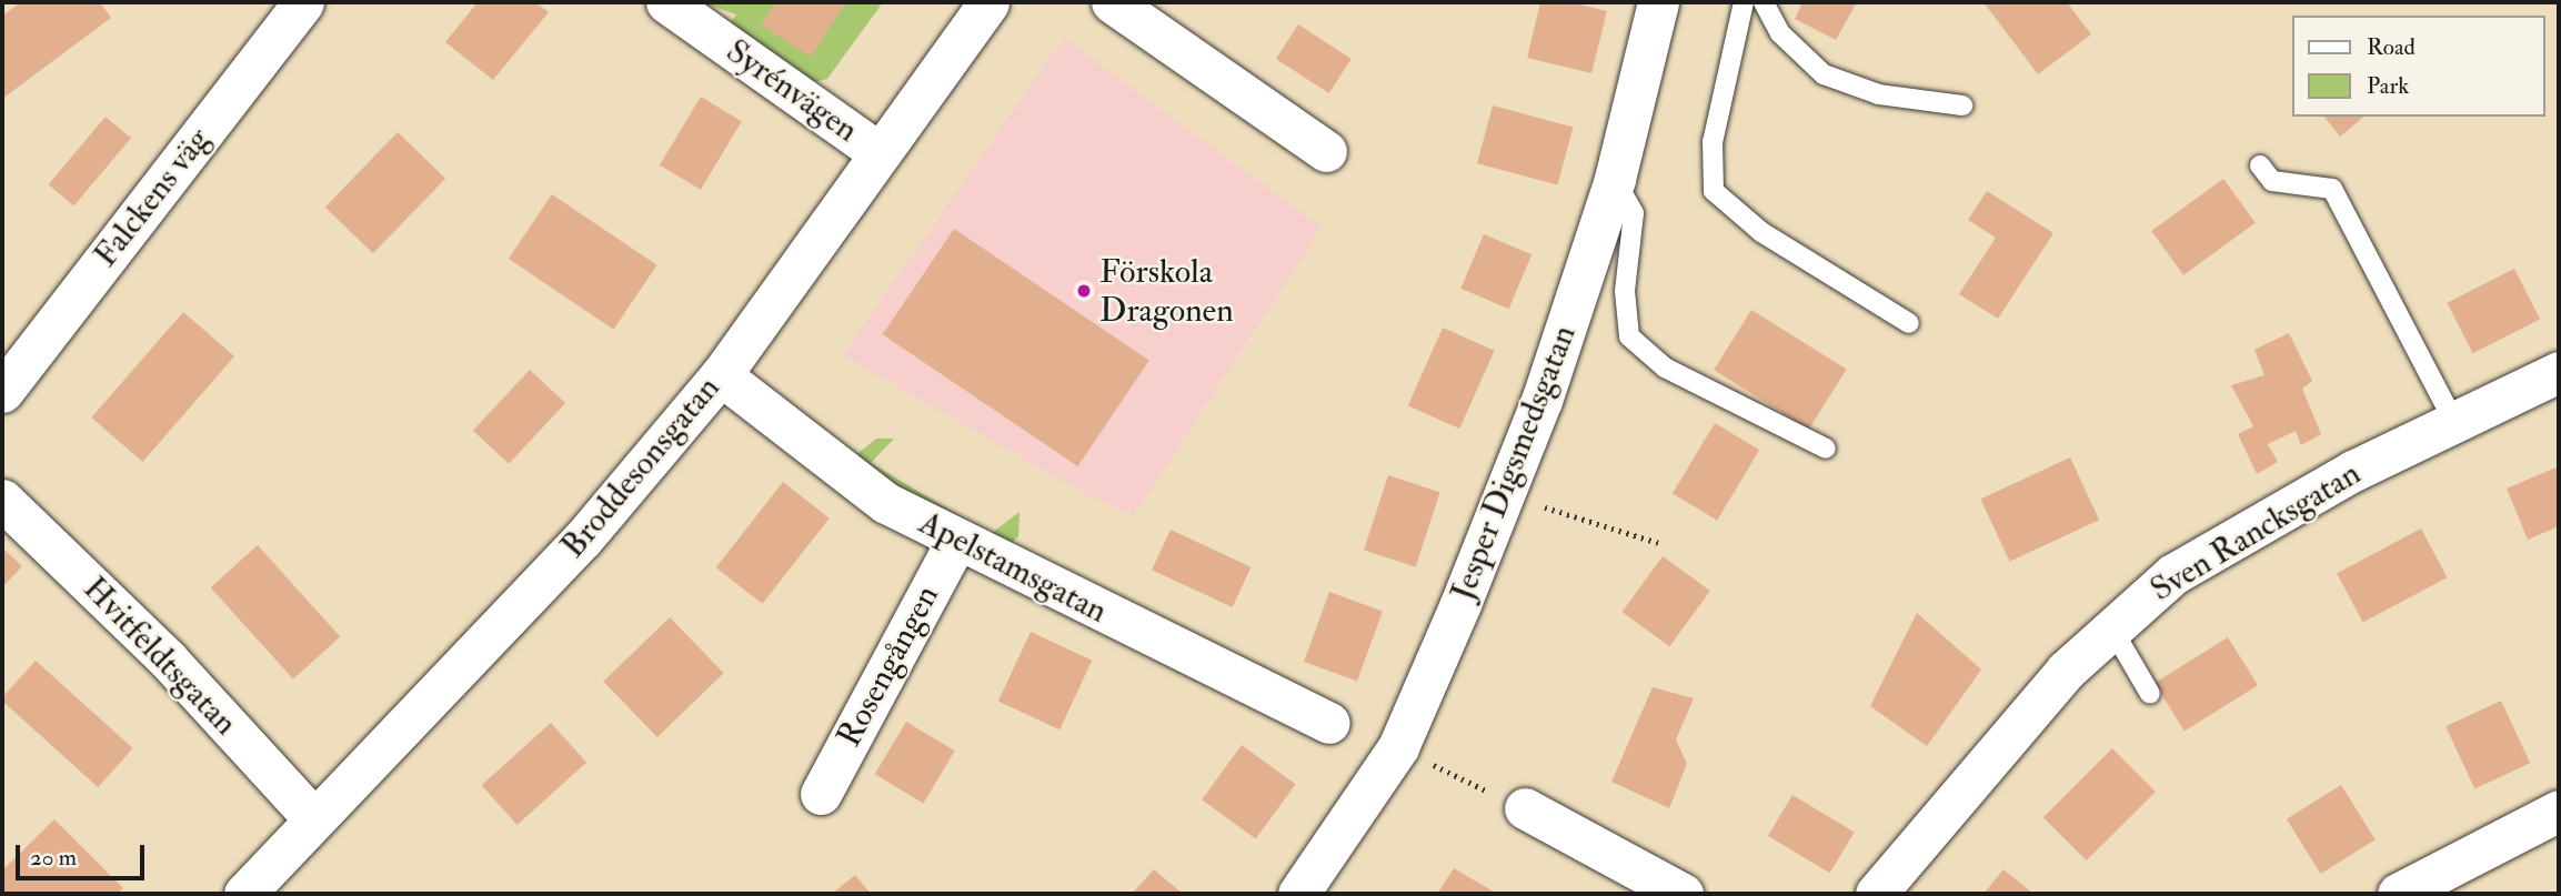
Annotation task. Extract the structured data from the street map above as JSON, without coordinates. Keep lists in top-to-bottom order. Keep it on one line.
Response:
{"streets":{"street":["Syrénvägen","Falckens väg","Jesper Digsmedsgatan","Broddesonsgatan","Sven Rancksgatan","Apelstamsgatan","Hvitfeldtsgatan","Rosengången"]},"crossings":[["Syrénvägen","Broddesonsgatan"],["Broddesonsgatan","Apelstamsgatan"],["Broddesonsgatan","Hvitfeldtsgatan"],["Apelstamsgatan","Rosengången"]],"places":["Förskola Dragonen"],"legend":["Road","Park"],"scale_bar":"20 m"}
